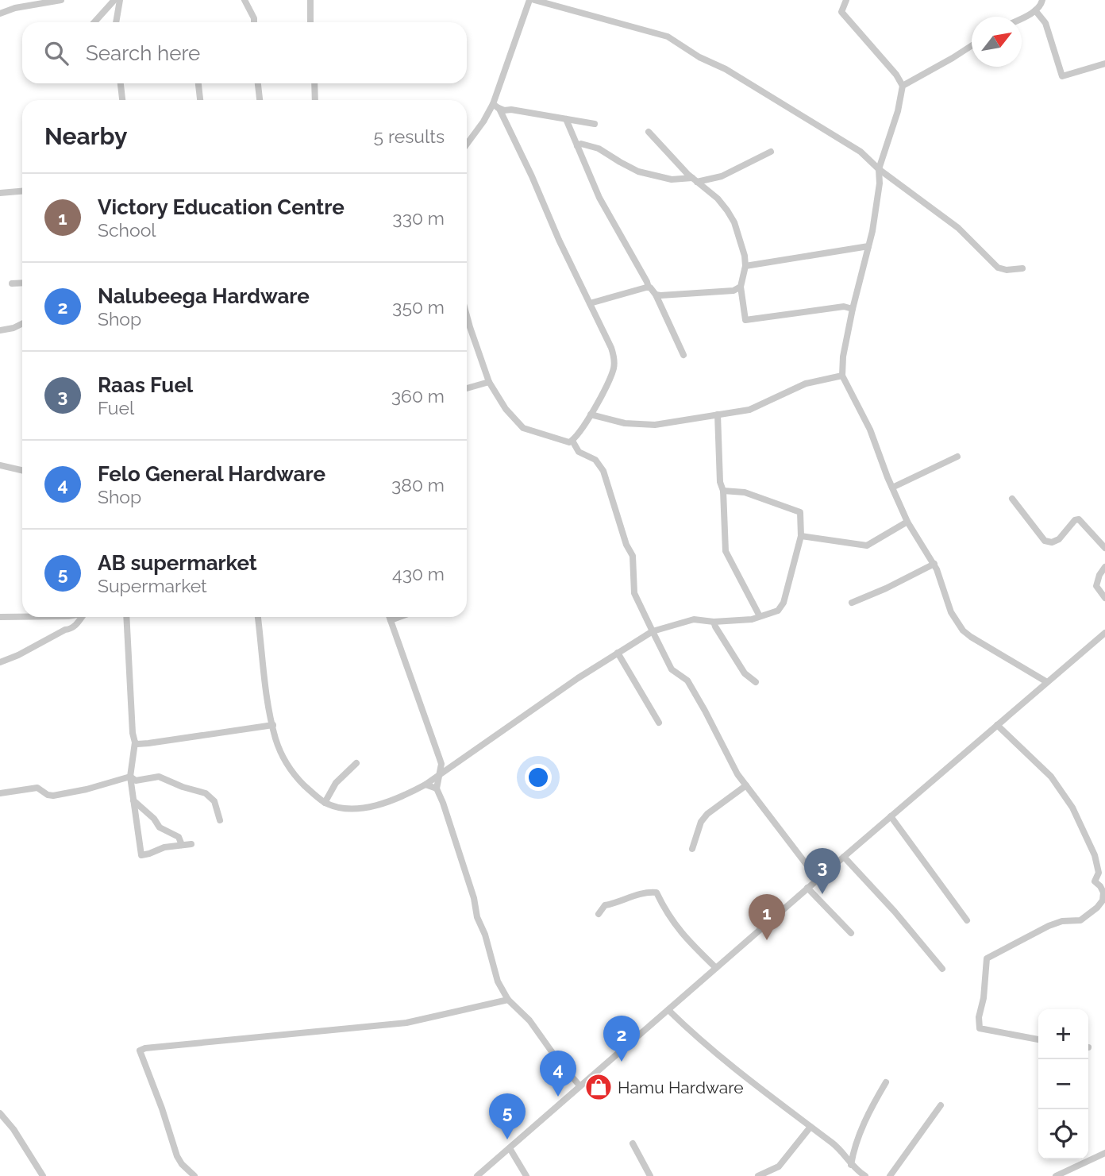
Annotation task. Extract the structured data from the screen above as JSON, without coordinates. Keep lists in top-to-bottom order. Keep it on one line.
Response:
{"places":{"shop":["Hamu Hardware"]},"north":"top right","page":{"search":"Search here","heading":["Nearby","5 results"],"list":[{"mark":"1","name":"Victory Education Centre","note":"School","value":"330 m"},{"mark":"2","name":"Nalubeega Hardware","note":"Shop","value":"350 m"},{"mark":"3","name":"Raas Fuel","note":"Fuel","value":"360 m"},{"mark":"4","name":"Felo General Hardware","note":"Shop","value":"380 m"},{"mark":"5","name":"AB supermarket","note":"Supermarket","value":"430 m"}],"pins":["3","1","2","4","5"],"map_buttons":["+","−"]}}
